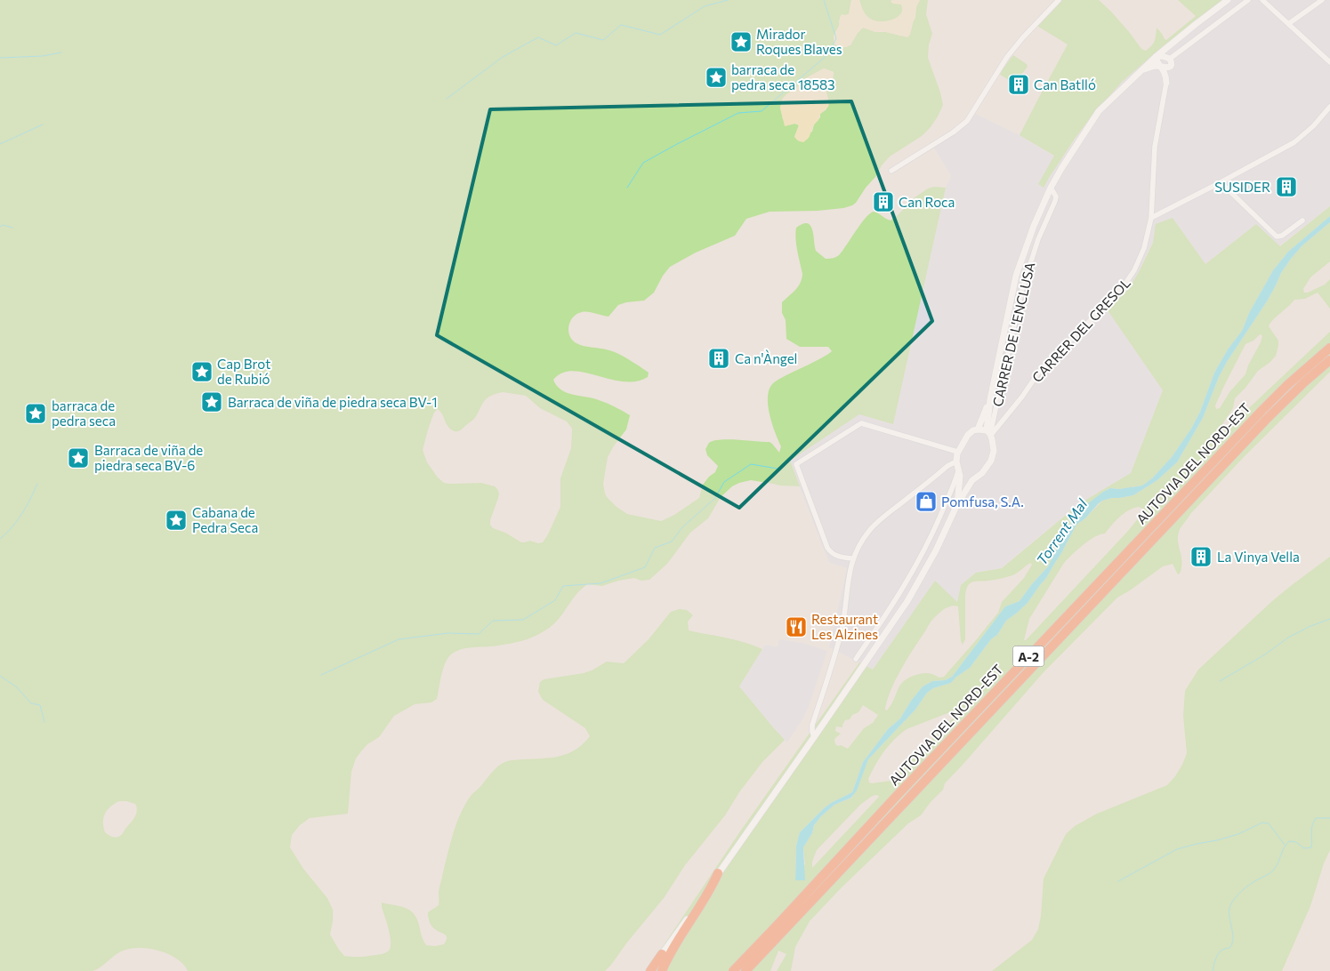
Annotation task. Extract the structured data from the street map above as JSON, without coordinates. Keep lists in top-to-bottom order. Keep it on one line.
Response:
{"streets":{"highway":["AUTOVIA DEL NORD-EST","A-2"],"street":["CARRER DEL GRESOL","CARRER DE L'ENCLUSA"]},"crossings":[["CARRER DEL GRESOL","CARRER DE L'ENCLUSA"]],"water":["Torrent Mal"],"places":{"place":["Mirador Roques Blaves","barraca de pedra seca 18583","Cap Brot de Rubió","Barraca de viña de piedra seca BV-1","barraca de pedra seca","Barraca de viña de piedra seca BV-6","Cabana de Pedra Seca"],"building":["Can Batlló","SUSIDER","Can Roca","Ca n'Àngel","La Vinya Vella"],"shop":["Pomfusa, S.A."],"restaurant":["Restaurant Les Alzines"]}}
